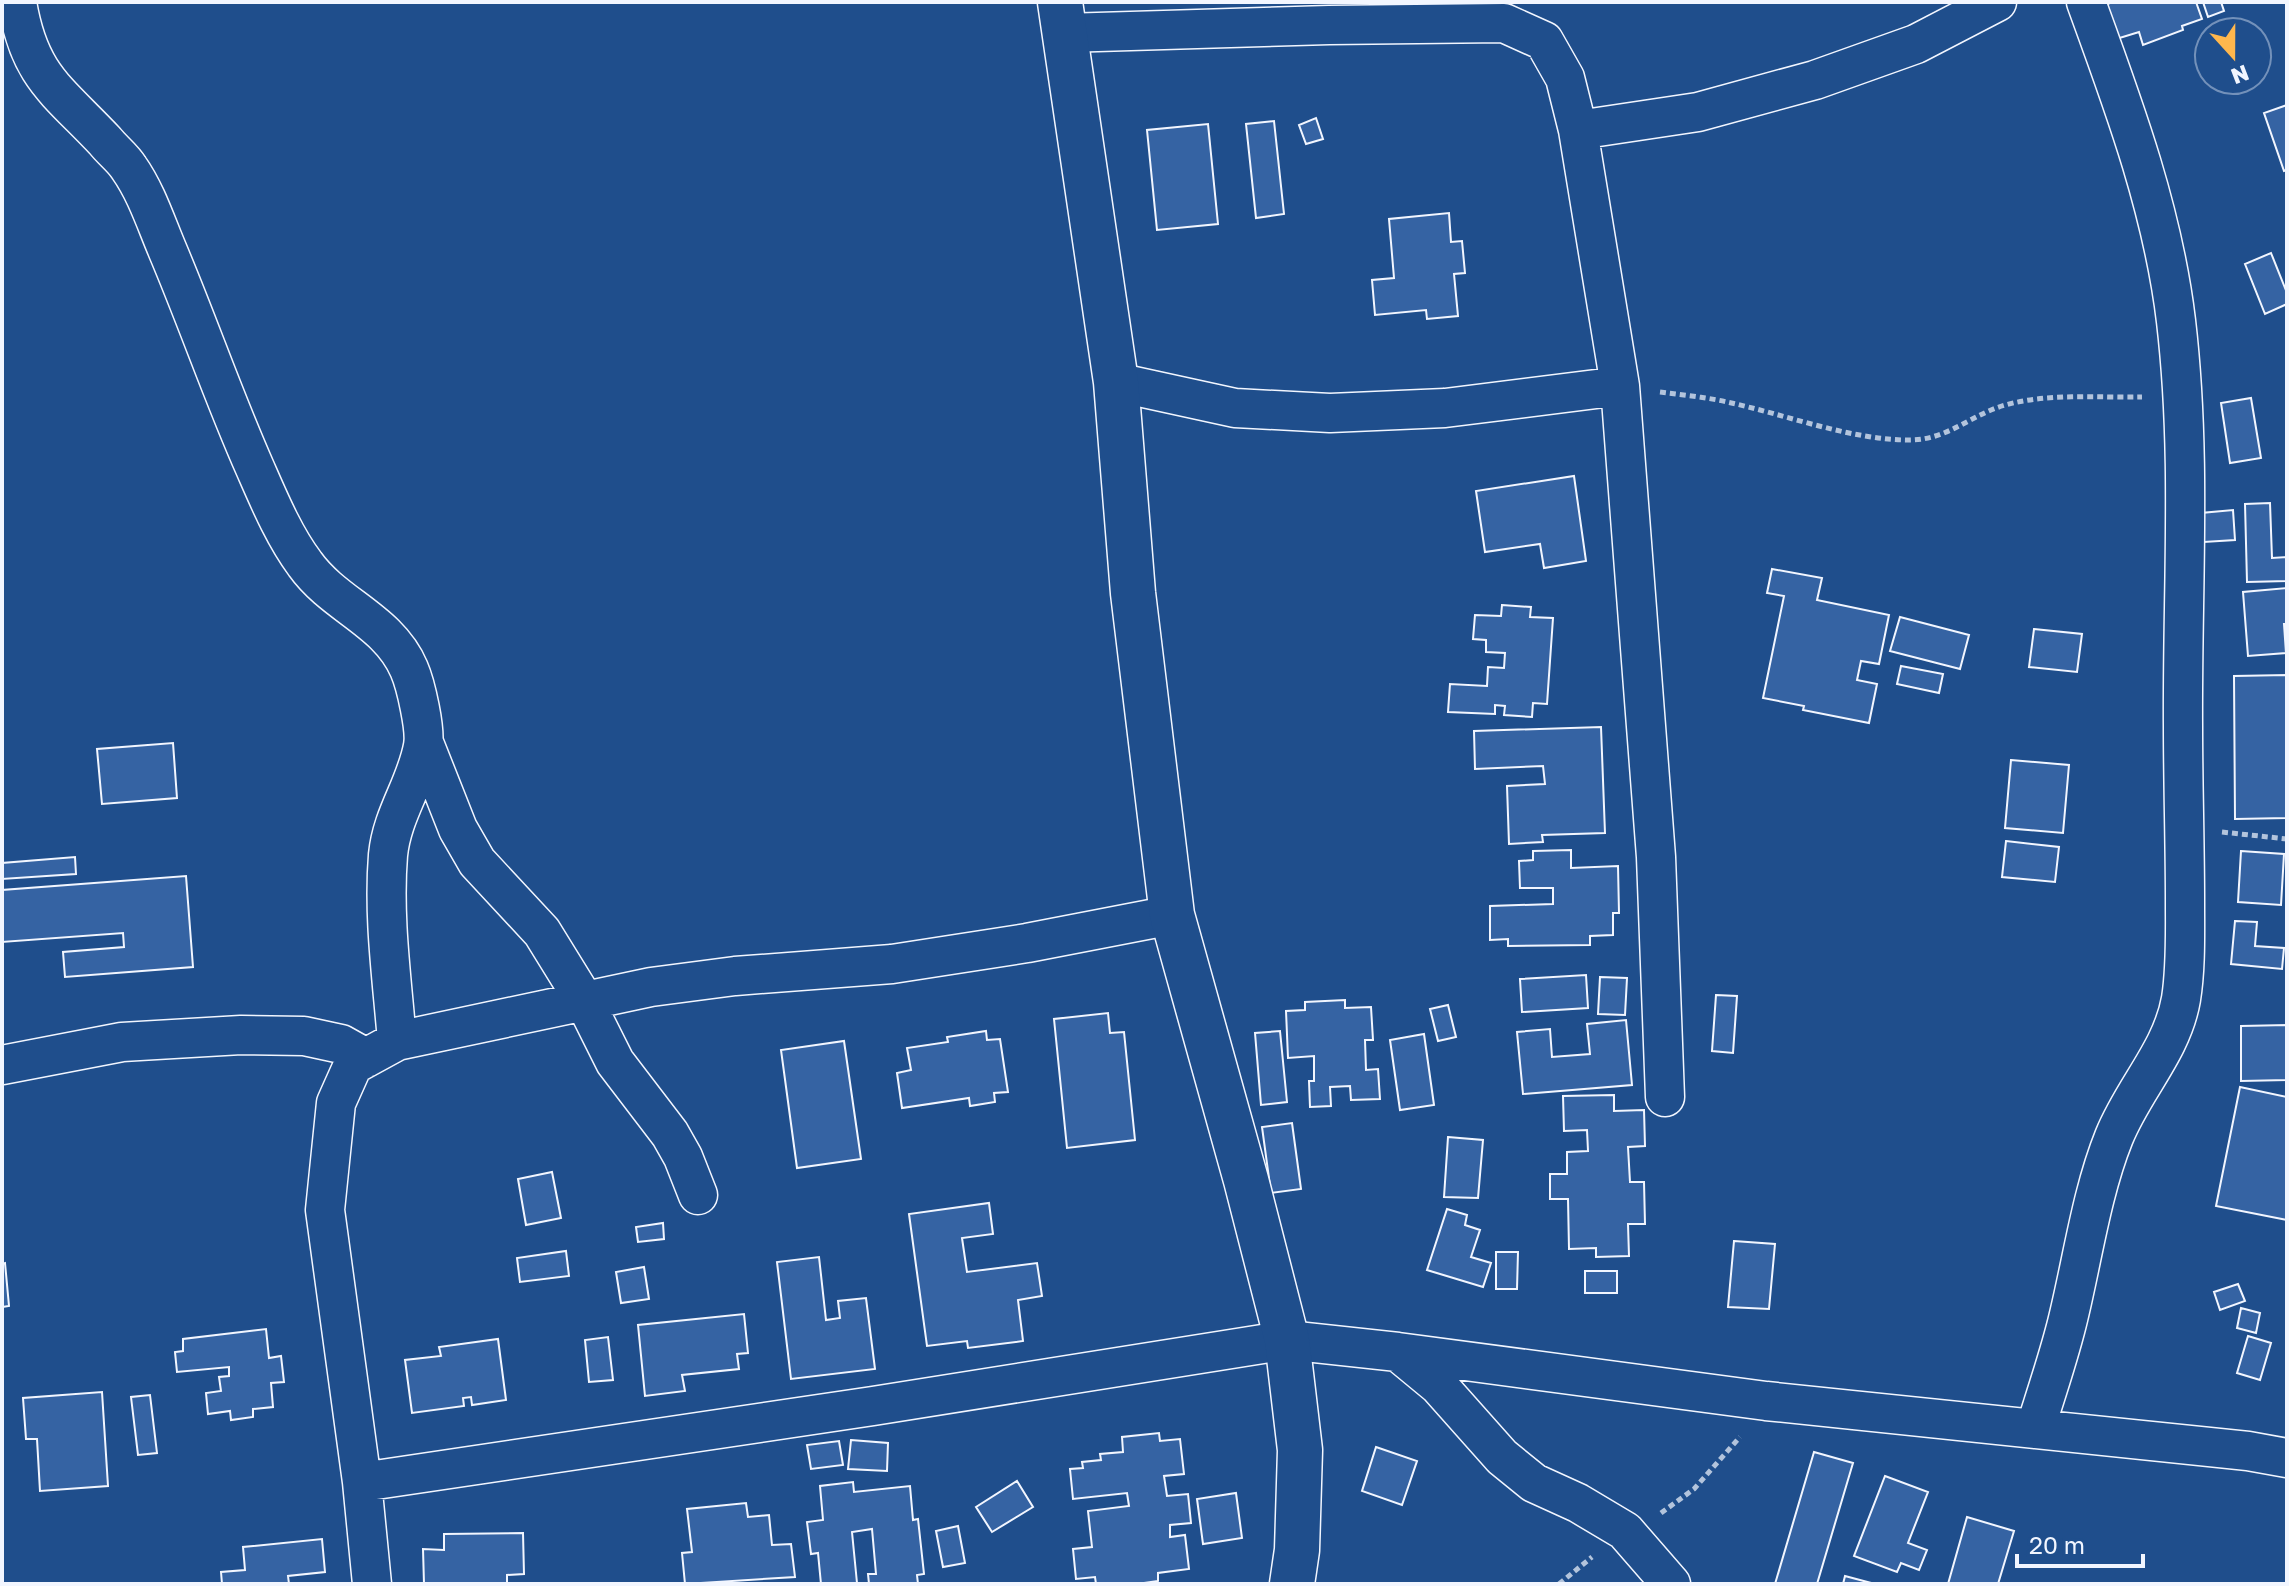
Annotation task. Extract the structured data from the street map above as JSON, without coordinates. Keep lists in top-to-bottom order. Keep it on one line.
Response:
{"scale_bar":"20 m","north":"bottom"}
